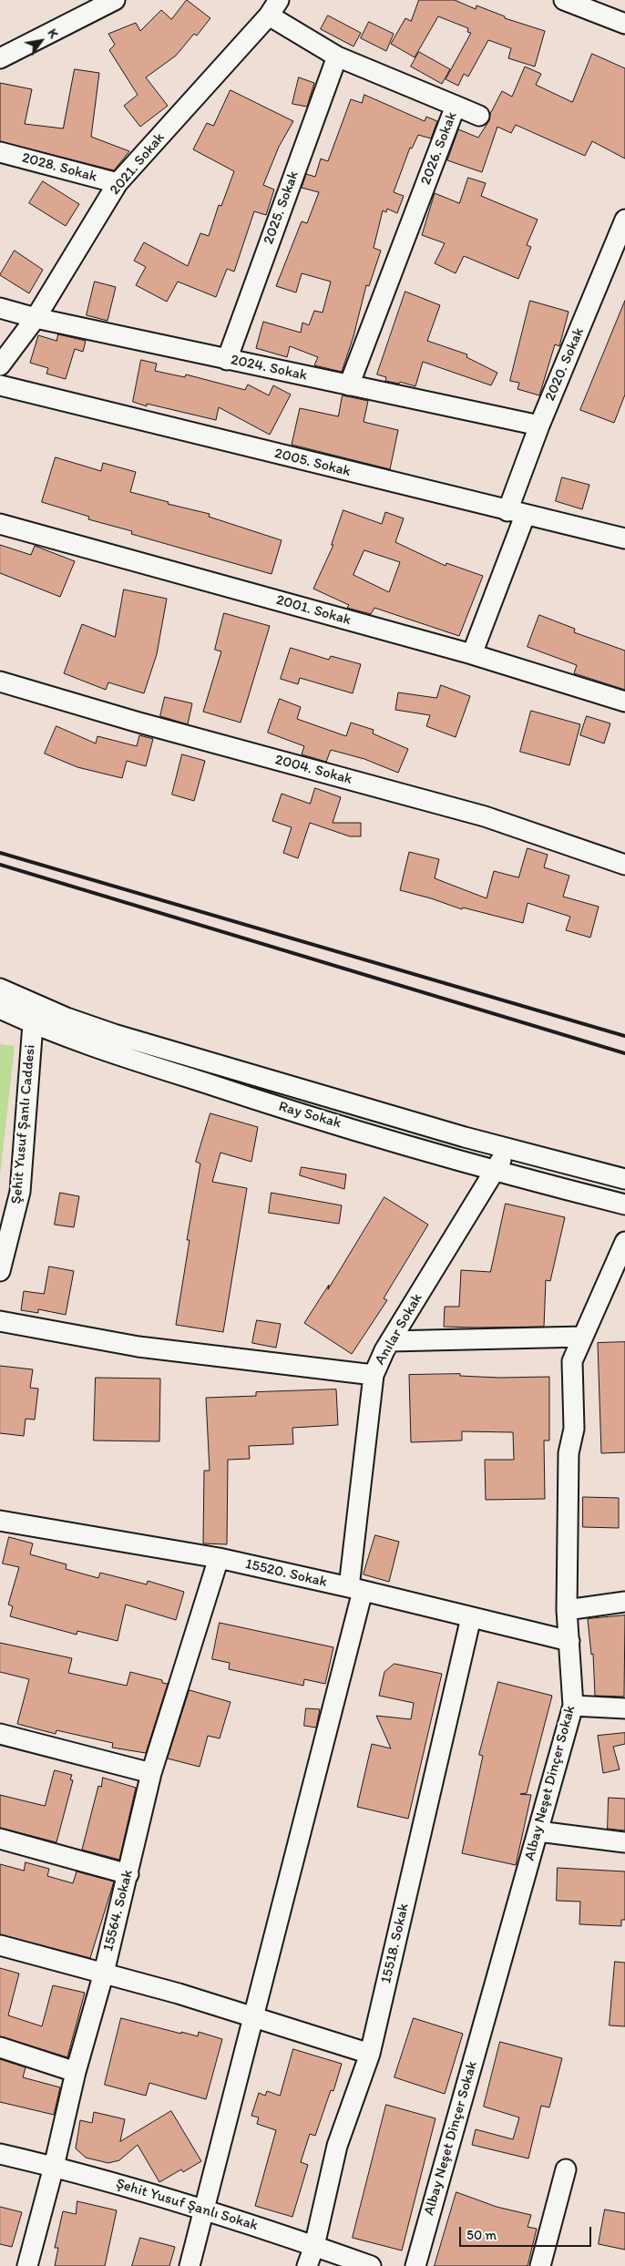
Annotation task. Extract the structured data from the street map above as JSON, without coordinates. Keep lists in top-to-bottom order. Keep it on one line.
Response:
{"streets":{"street":["2026. Sokak","2021. Sokak","2028. Sokak","2025. Sokak","2020. Sokak","2024. Sokak","2005. Sokak","2001. Sokak","2004. Sokak","Ray Sokak","Şehit Yusuf Şanlı Caddesi","Anılar Sokak","15520. Sokak","Albay Neşet Dinçer Sokak","15564. Sokak","15518. Sokak","Şehit Yusuf Şanlı Sokak"]},"crossings":[["2026. Sokak","2021. Sokak"],["2026. Sokak","2025. Sokak"],["2026. Sokak","2024. Sokak"],["2021. Sokak","2028. Sokak"],["2021. Sokak","2024. Sokak"],["2025. Sokak","2024. Sokak"],["2020. Sokak","2024. Sokak"],["2020. Sokak","2005. Sokak"],["2020. Sokak","2001. Sokak"],["Ray Sokak","Şehit Yusuf Şanlı Caddesi"],["Ray Sokak","Anılar Sokak"],["Anılar Sokak","15520. Sokak"],["Anılar Sokak","Şehit Yusuf Şanlı Sokak"],["15520. Sokak","Albay Neşet Dinçer Sokak"],["15520. Sokak","15564. Sokak"],["15520. Sokak","15518. Sokak"],["15564. Sokak","Şehit Yusuf Şanlı Sokak"],["15518. Sokak","Şehit Yusuf Şanlı Sokak"]],"scale_bar":"50 m","north":"top right"}
